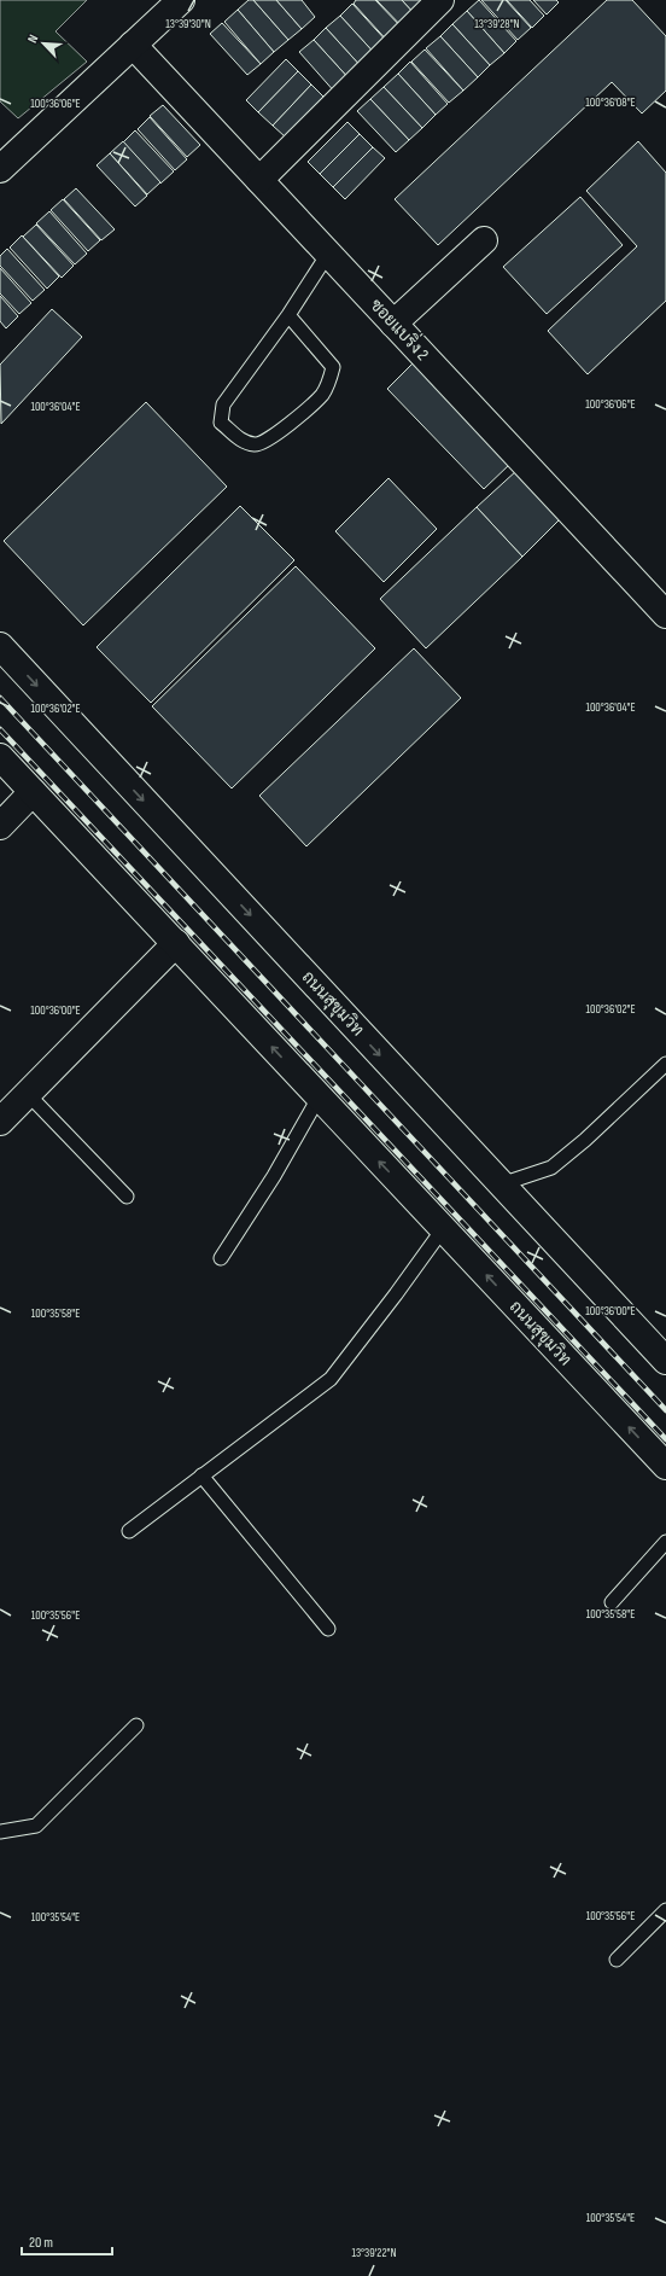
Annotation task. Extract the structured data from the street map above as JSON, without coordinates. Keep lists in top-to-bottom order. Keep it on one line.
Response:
{"streets":{"main road":["ซอยแบริ่ง 2","ถนนสุขุมวิท"]},"scale_bar":"20 m","north":"top left","coordinates":["13°39'30\"N","13°39'28\"N","100°36'08\"E","100°36'06\"E","100°36'04\"E","100°36'02\"E","100°36'00\"E","100°35'58\"E","100°35'56\"E","100°35'54\"E","13°39'22\"N"]}
